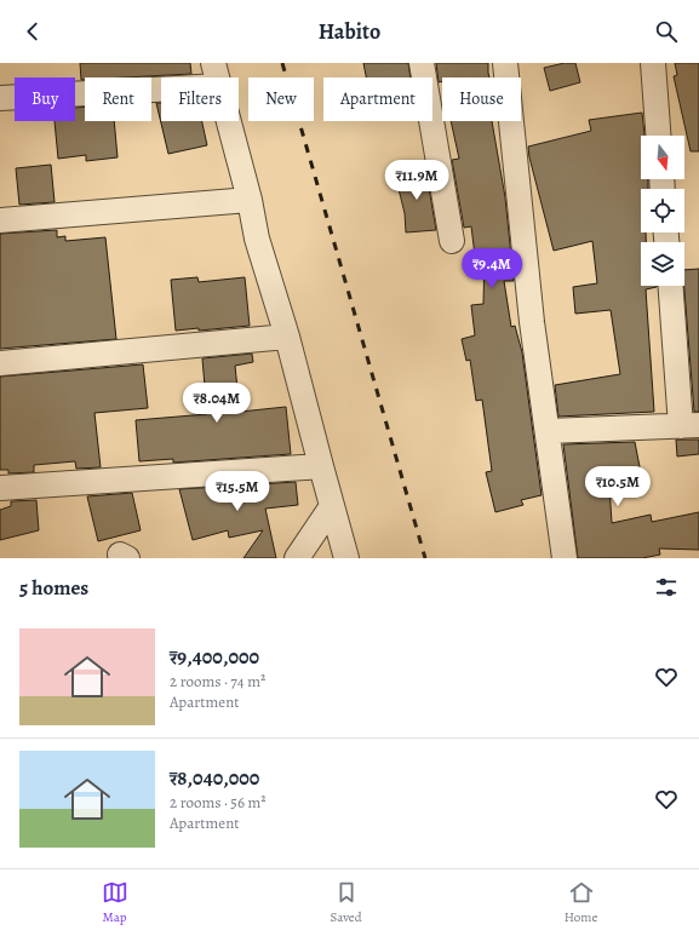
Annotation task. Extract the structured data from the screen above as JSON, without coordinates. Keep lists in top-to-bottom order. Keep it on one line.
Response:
{"north":"bottom","page":{"header":"Habito","chip":["Buy","Rent","Filters","New","Apartment","House"],"price":["₹11.9M","₹9.4M","₹8.04M","₹10.5M","₹15.5M"],"heading":"5 homes","list":[{"name":"₹9,400,000","note":"2 rooms · 74 m² · Apartment"},{"name":"₹8,040,000","note":"2 rooms · 56 m² · Apartment"}],"tabs":["Map","Saved","Home"]}}
